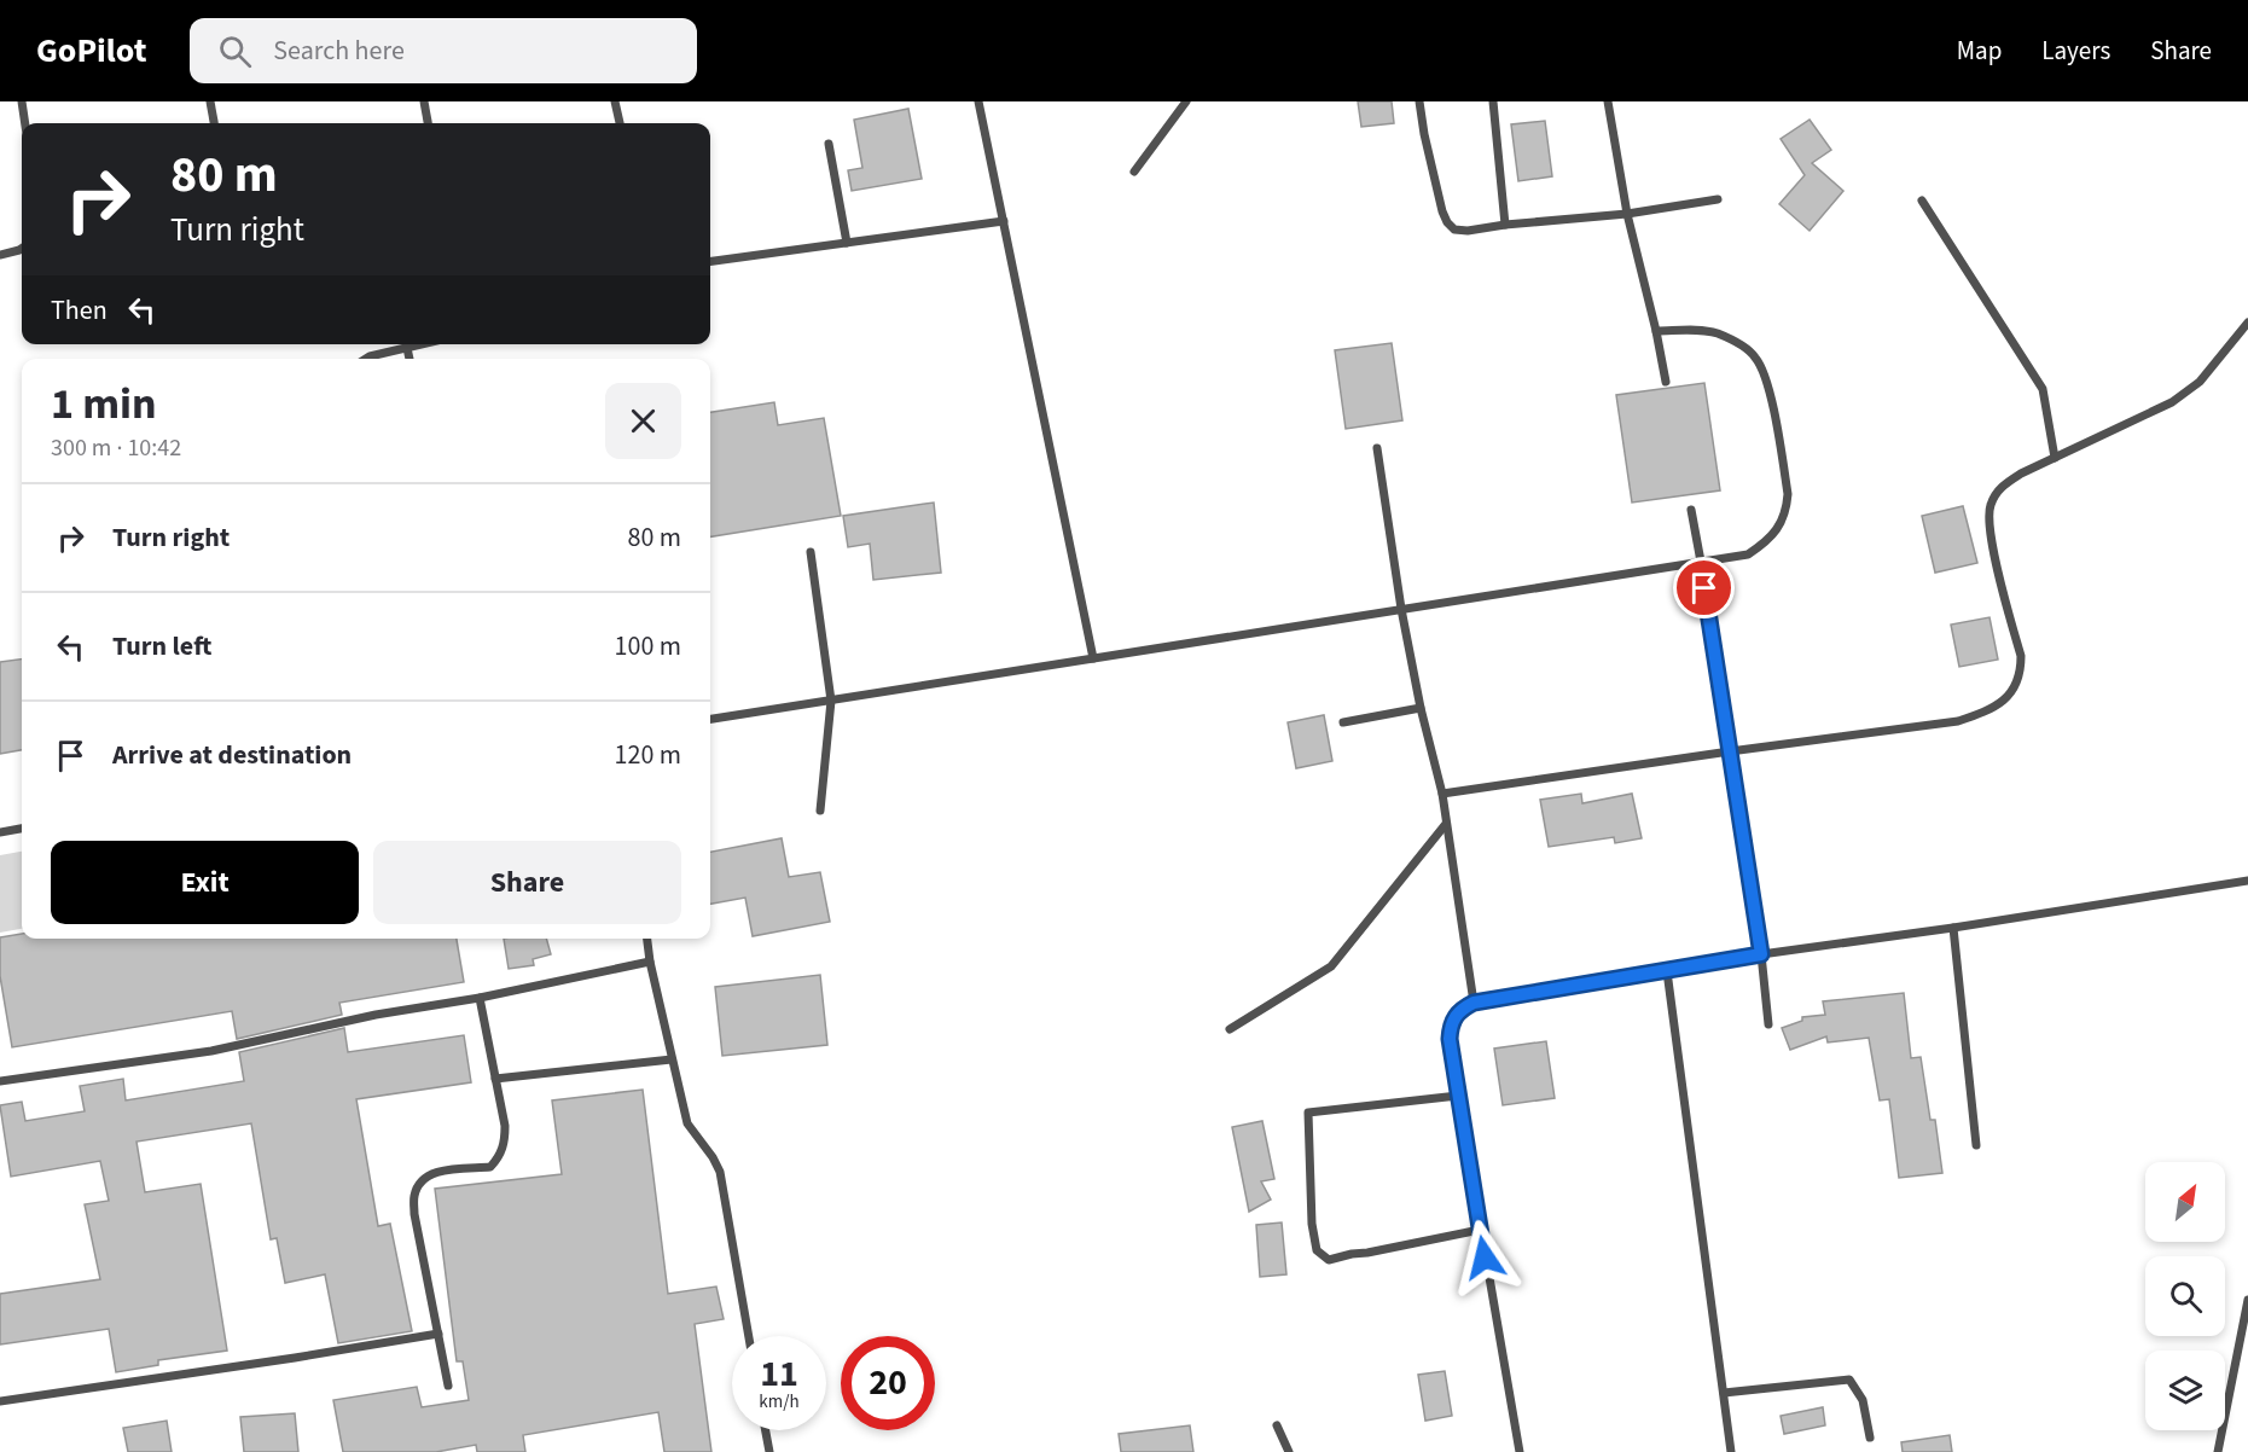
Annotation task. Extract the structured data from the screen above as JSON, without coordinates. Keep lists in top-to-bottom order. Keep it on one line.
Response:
{"north":"top right","page":{"header":"GoPilot","search":"Search here","nav":["Map","Layers","Share"],"turn":["80 m","Turn right"],"then":"Then","heading":["1 min","300 m · 10:42"],"list":[{"name":"Turn right","value":"80 m"},{"name":"Turn left","value":"100 m"},{"name":"Arrive at destination","value":"120 m"}],"buttons":["Exit","Share"],"speed":"11 km/h","limit":"20"}}
